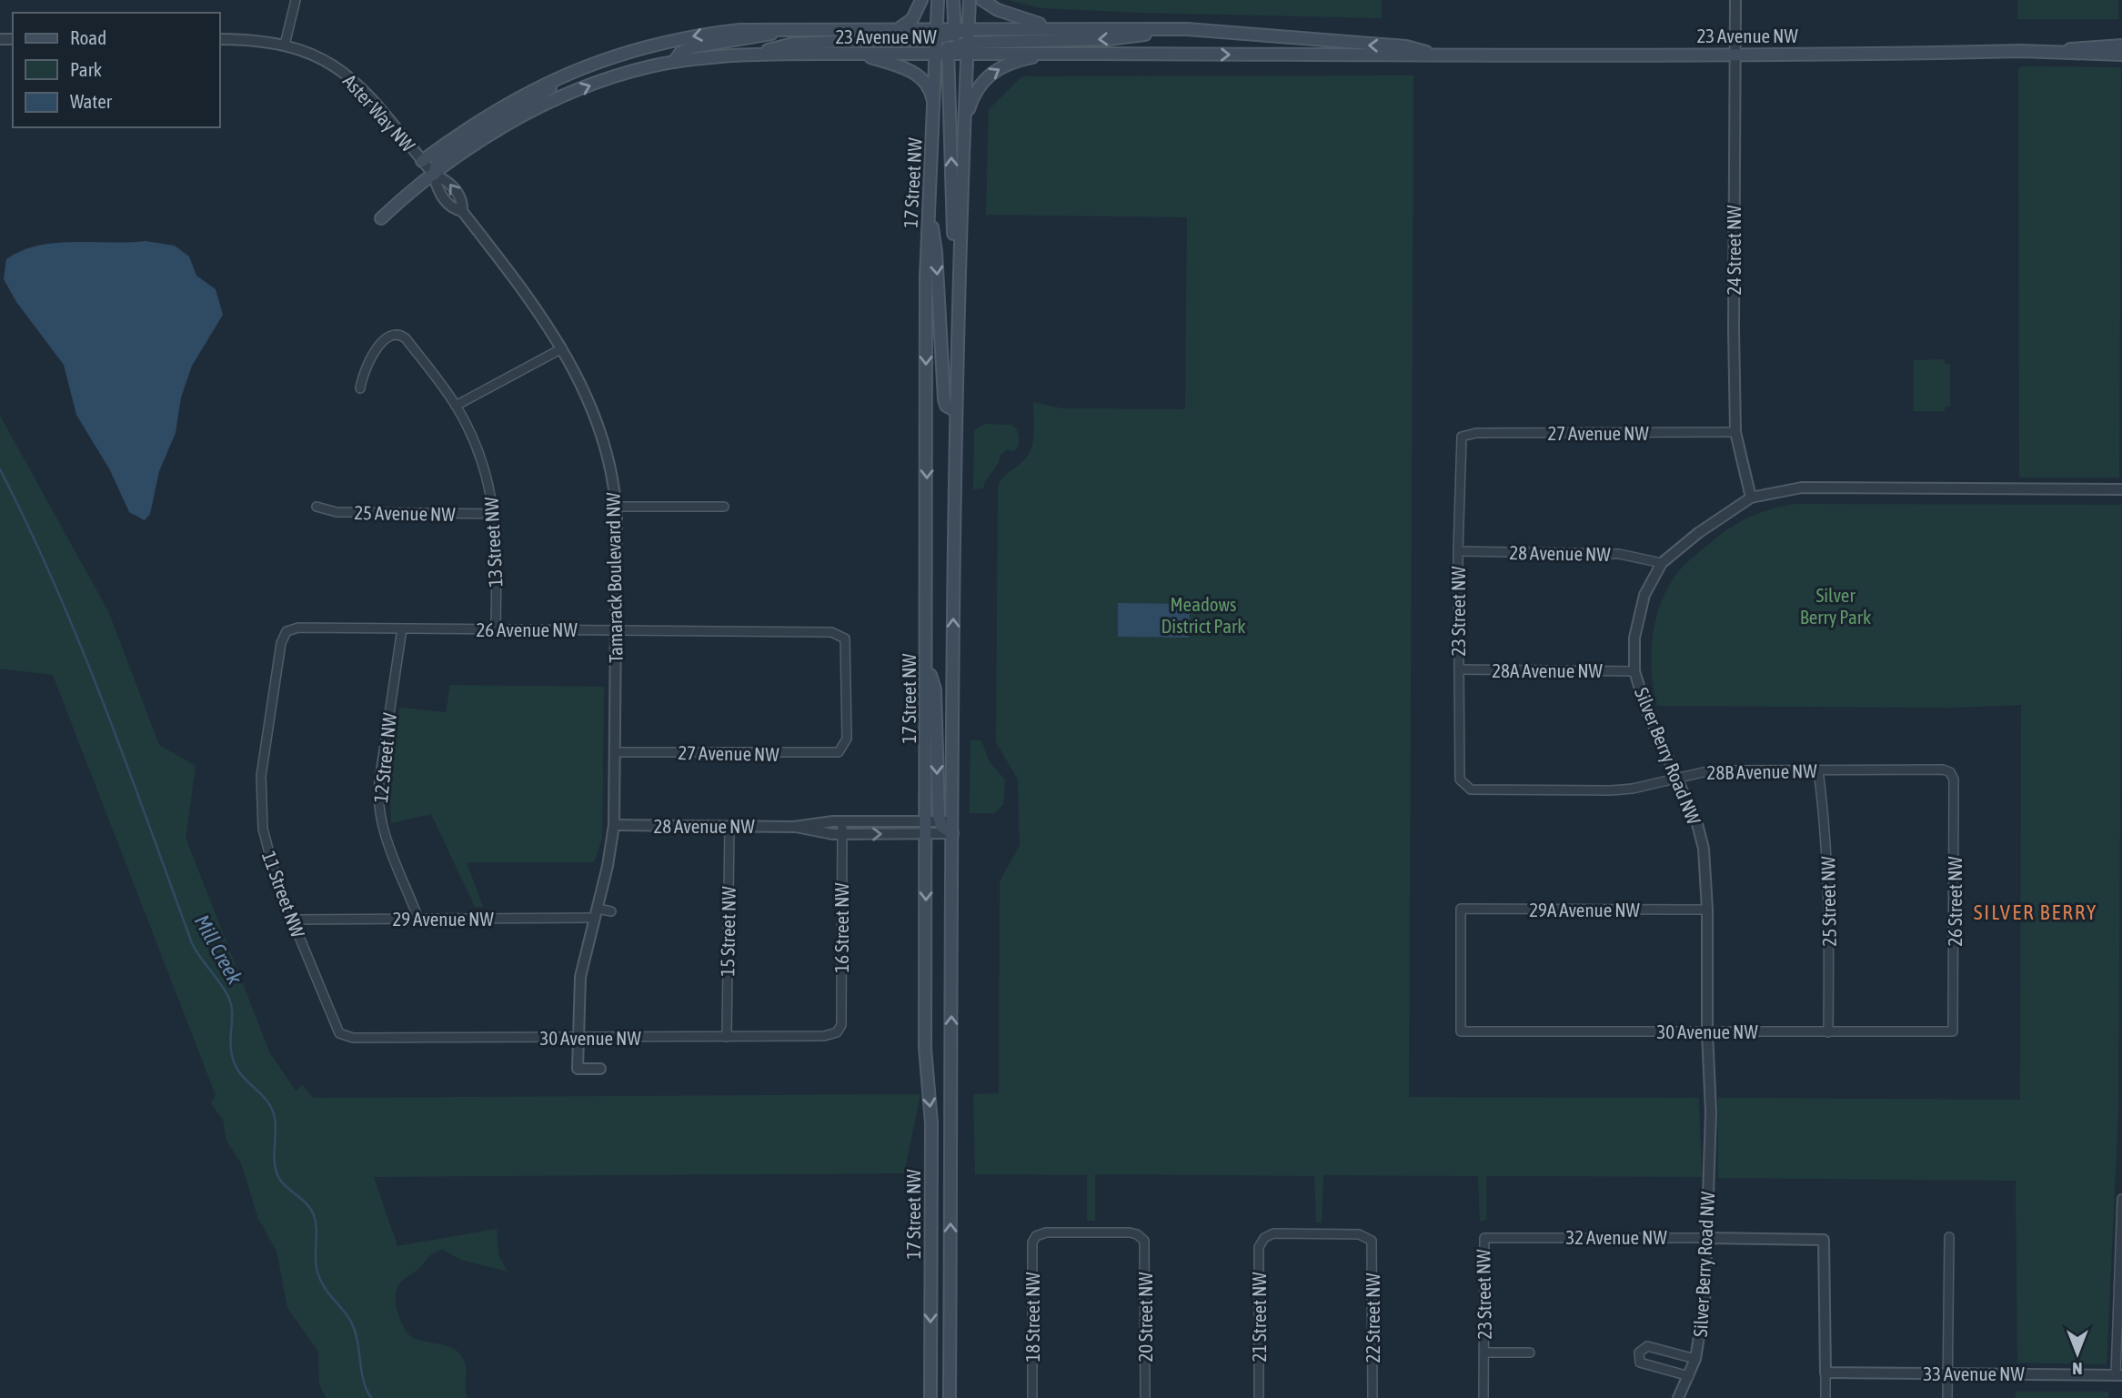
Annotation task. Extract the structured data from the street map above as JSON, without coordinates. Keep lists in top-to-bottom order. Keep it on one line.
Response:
{"streets":{"main road":["23 Avenue NW","17 Street NW"],"street":["Aster Way NW","24 Street NW","27 Avenue NW","25 Avenue NW","13 Street NW","28 Avenue NW","Tamarack Boulevard NW","23 Street NW","26 Avenue NW","28A Avenue NW","Silver Berry Road NW","12 Street NW","28B Avenue NW","11 Street NW","25 Street NW","26 Street NW","29A Avenue NW","29 Avenue NW","16 Street NW","15 Street NW","30 Avenue NW","32 Avenue NW","18 Street NW","20 Street NW","21 Street NW","22 Street NW","33 Avenue NW"]},"crossings":[["23 Avenue NW","Aster Way NW"],["23 Avenue NW","17 Street NW"],["23 Avenue NW","24 Street NW"],["23 Avenue NW","Tamarack Boulevard NW"],["Aster Way NW","Tamarack Boulevard NW"],["17 Street NW","28 Avenue NW"],["24 Street NW","27 Avenue NW"],["24 Street NW","Silver Berry Road NW"],["27 Avenue NW","Tamarack Boulevard NW"],["27 Avenue NW","23 Street NW"],["27 Avenue NW","26 Avenue NW"],["25 Avenue NW","13 Street NW"],["13 Street NW","26 Avenue NW"],["28 Avenue NW","Tamarack Boulevard NW"],["28 Avenue NW","23 Street NW"],["28 Avenue NW","Silver Berry Road NW"],["28 Avenue NW","16 Street NW"],["28 Avenue NW","15 Street NW"],["Tamarack Boulevard NW","26 Avenue NW"],["Tamarack Boulevard NW","29 Avenue NW"],["Tamarack Boulevard NW","30 Avenue NW"],["23 Street NW","28A Avenue NW"],["23 Street NW","28B Avenue NW"],["23 Street NW","32 Avenue NW"],["26 Avenue NW","12 Street NW"],["26 Avenue NW","11 Street NW"],["28A Avenue NW","Silver Berry Road NW"],["Silver Berry Road NW","28B Avenue NW"],["Silver Berry Road NW","29A Avenue NW"],["Silver Berry Road NW","30 Avenue NW"],["Silver Berry Road NW","32 Avenue NW"],["12 Street NW","29 Avenue NW"],["28B Avenue NW","25 Street NW"],["28B Avenue NW","26 Street NW"],["11 Street NW","29 Avenue NW"],["11 Street NW","30 Avenue NW"],["25 Street NW","30 Avenue NW"],["26 Street NW","30 Avenue NW"],["29A Avenue NW","30 Avenue NW"],["16 Street NW","30 Avenue NW"],["15 Street NW","30 Avenue NW"],["32 Avenue NW","33 Avenue NW"],["18 Street NW","20 Street NW"],["21 Street NW","22 Street NW"]],"districts":["SILVER BERRY"],"water":["Mill Creek"],"parks":["Silver Berry Park","Meadows District Park"],"legend":["Road","Park","Water"],"north":"bottom"}
